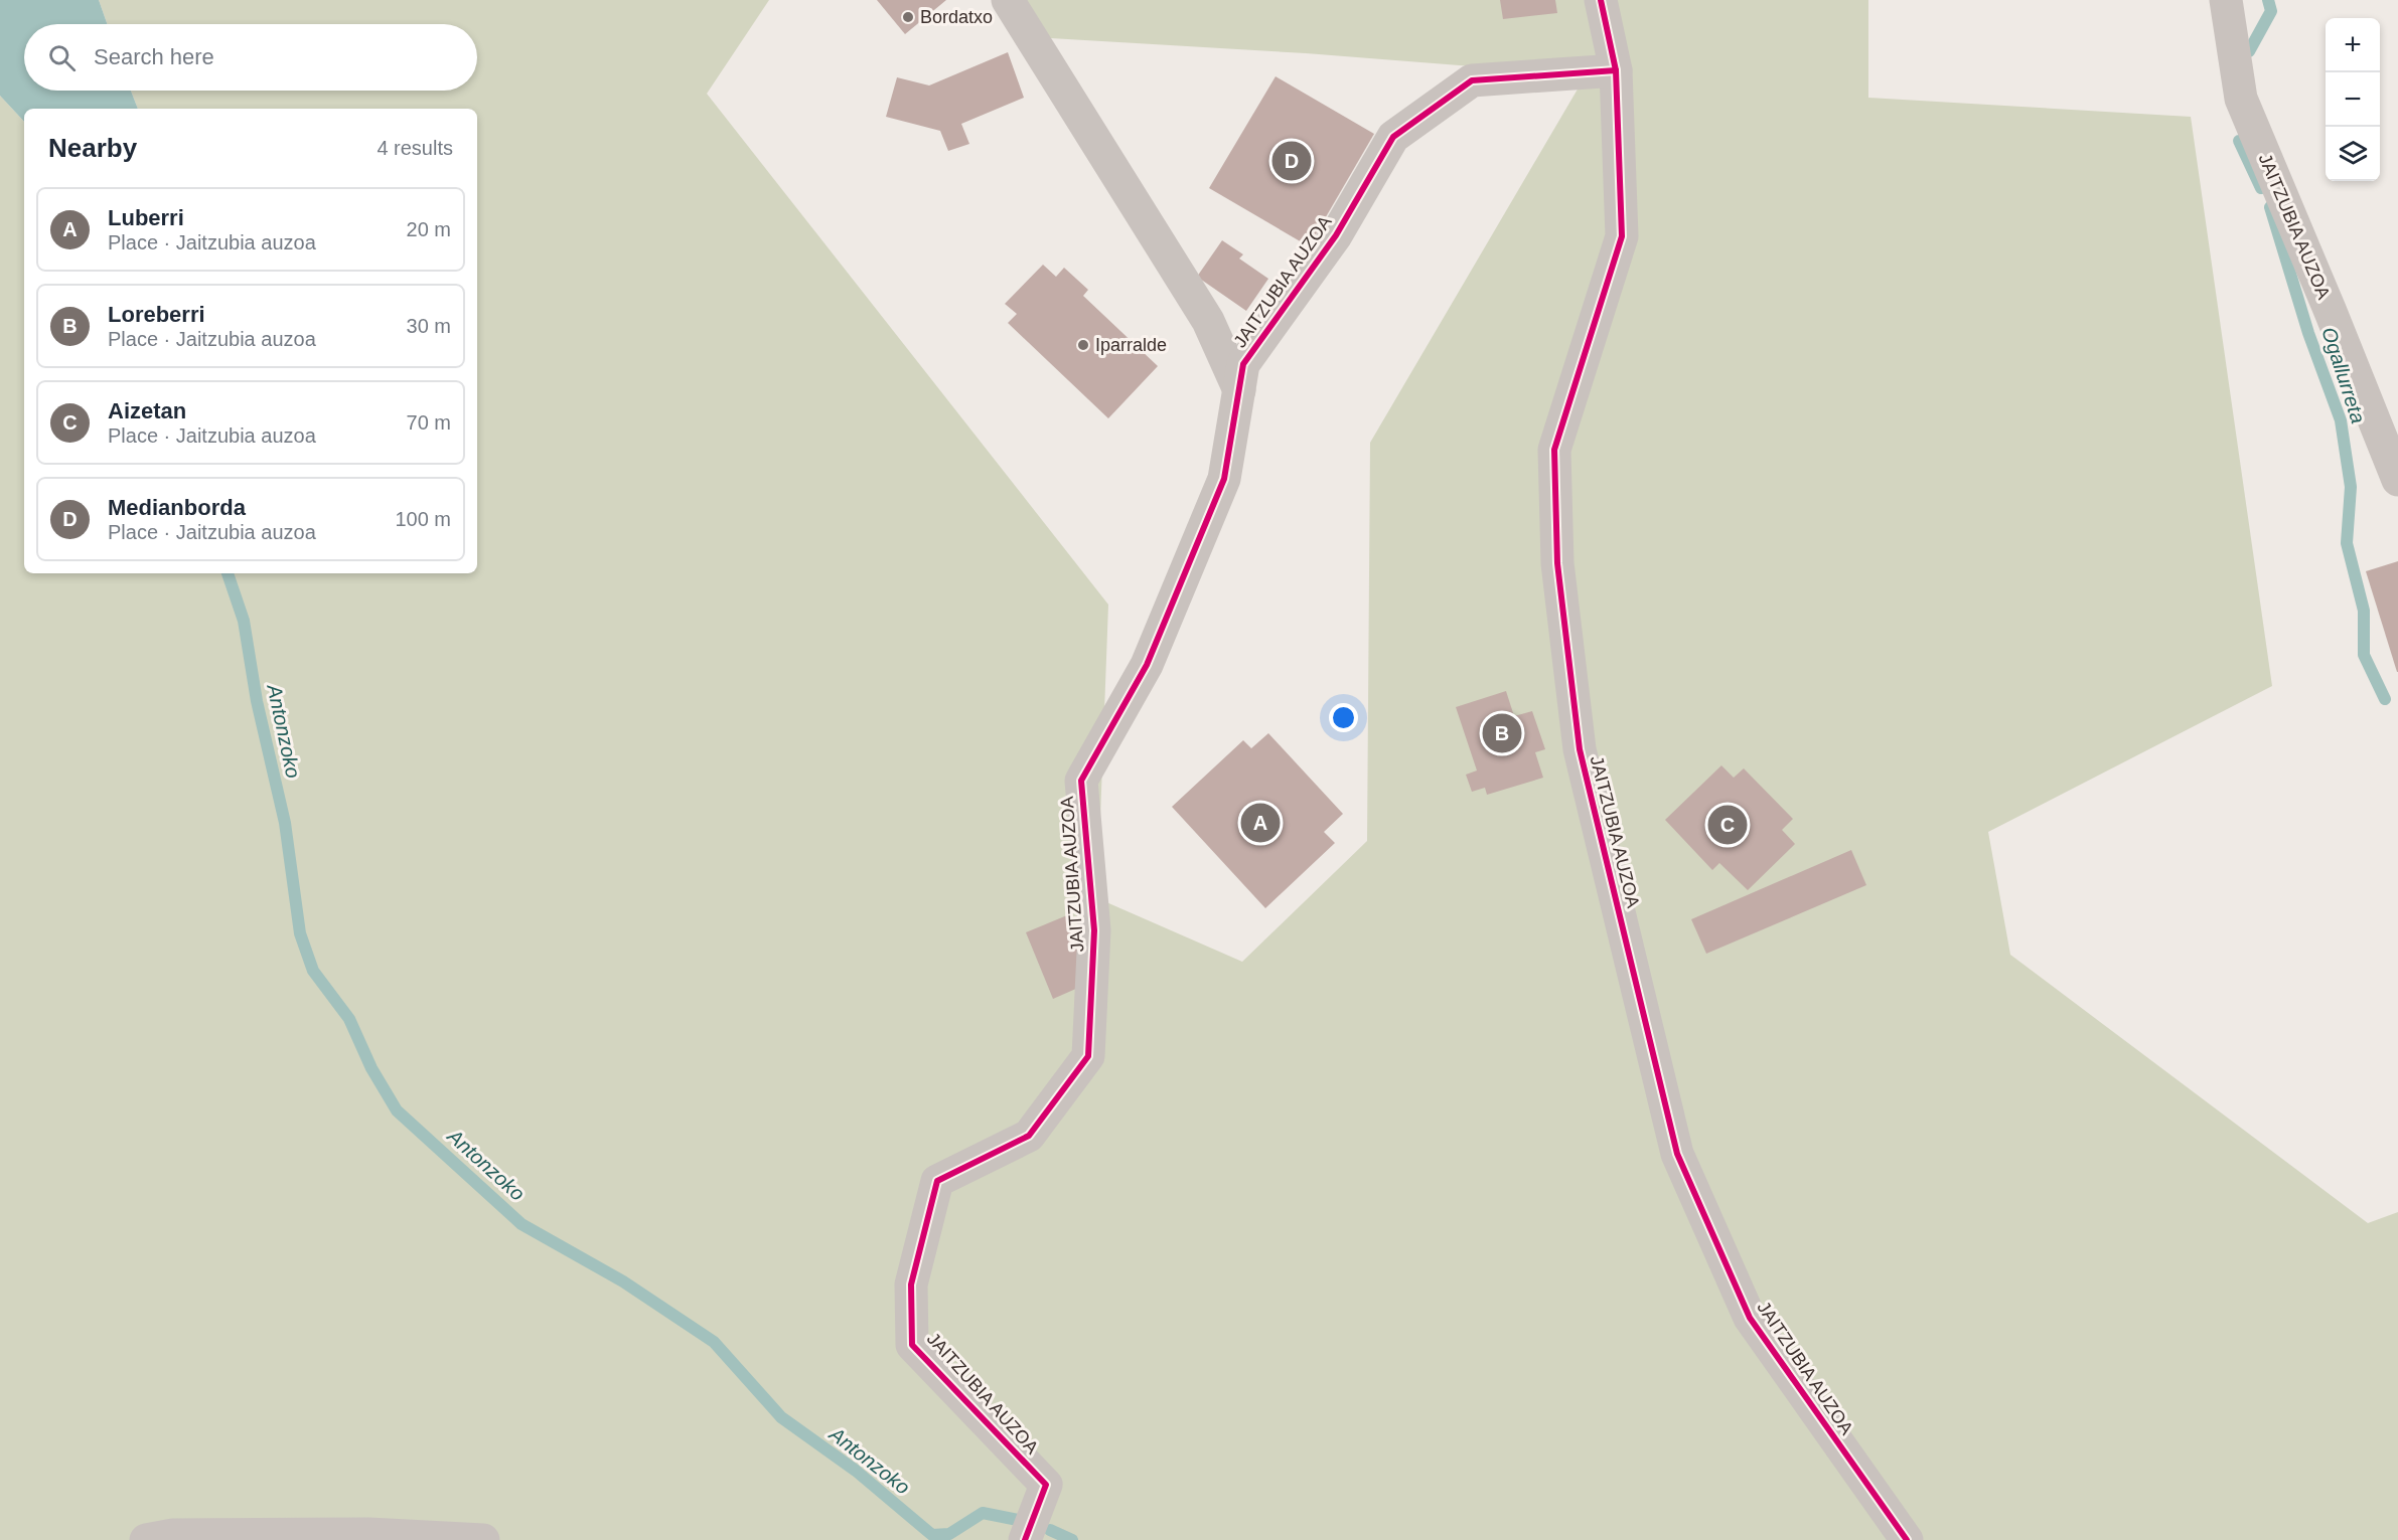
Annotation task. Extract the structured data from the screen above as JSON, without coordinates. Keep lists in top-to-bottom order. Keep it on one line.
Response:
{"streets":{"street":["JAITZUBIA AUZOA"]},"water":["Ogallurreta","Antonzoko"],"places":["Bordatxo","Iparralde"],"page":{"map_buttons":["+","−"],"search":"Search here","heading":["Nearby","4 results"],"pins":["D","B","A","C"],"list":[{"mark":"A","name":"Luberri","note":"Place · Jaitzubia auzoa","value":"20 m"},{"mark":"B","name":"Loreberri","note":"Place · Jaitzubia auzoa","value":"30 m"},{"mark":"C","name":"Aizetan","note":"Place · Jaitzubia auzoa","value":"70 m"},{"mark":"D","name":"Medianborda","note":"Place · Jaitzubia auzoa","value":"100 m"}]}}
